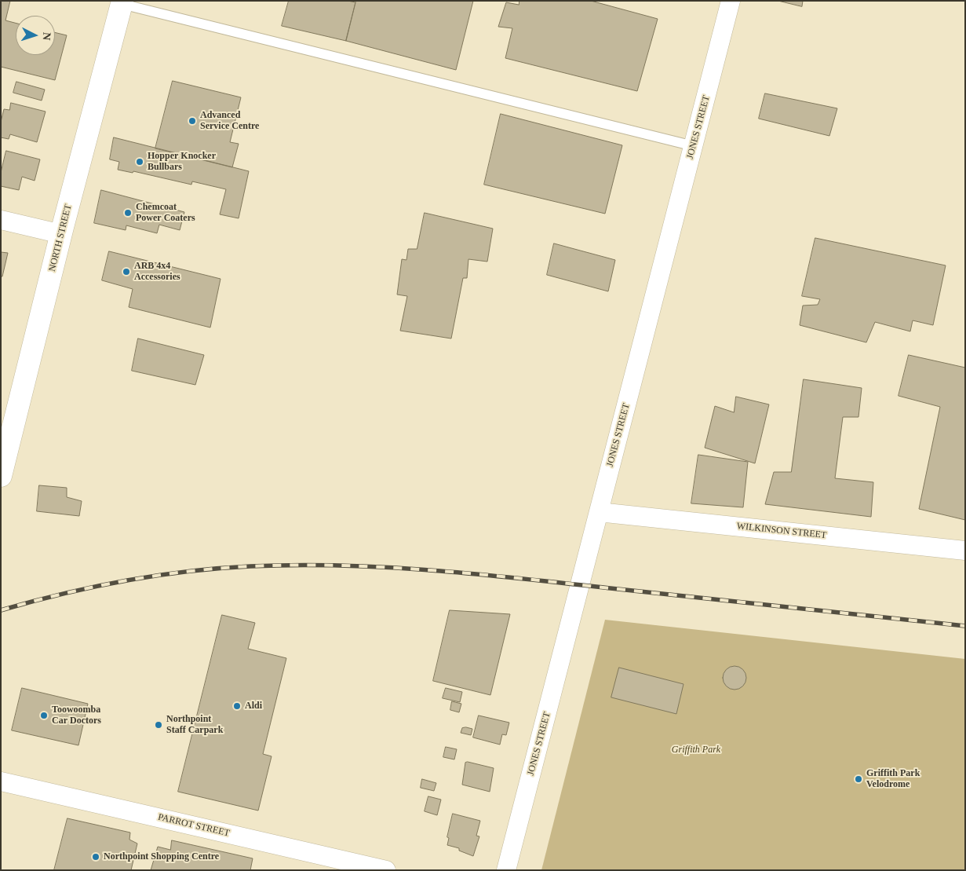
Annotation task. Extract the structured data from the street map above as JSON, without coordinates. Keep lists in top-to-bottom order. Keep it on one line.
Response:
{"streets":{"street":["JONES STREET","NORTH STREET","WILKINSON STREET","PARROT STREET"]},"crossings":[["JONES STREET","WILKINSON STREET"]],"parks":["Griffith Park"],"places":["Advanced Service Centre","Hopper Knocker Bullbars","Chemcoat Power Coaters","ARB 4x4 Accessories","Aldi","Toowoomba Car Doctors","Northpoint Staff Carpark","Griffith Park Velodrome","Northpoint Shopping Centre"],"north":"right"}
